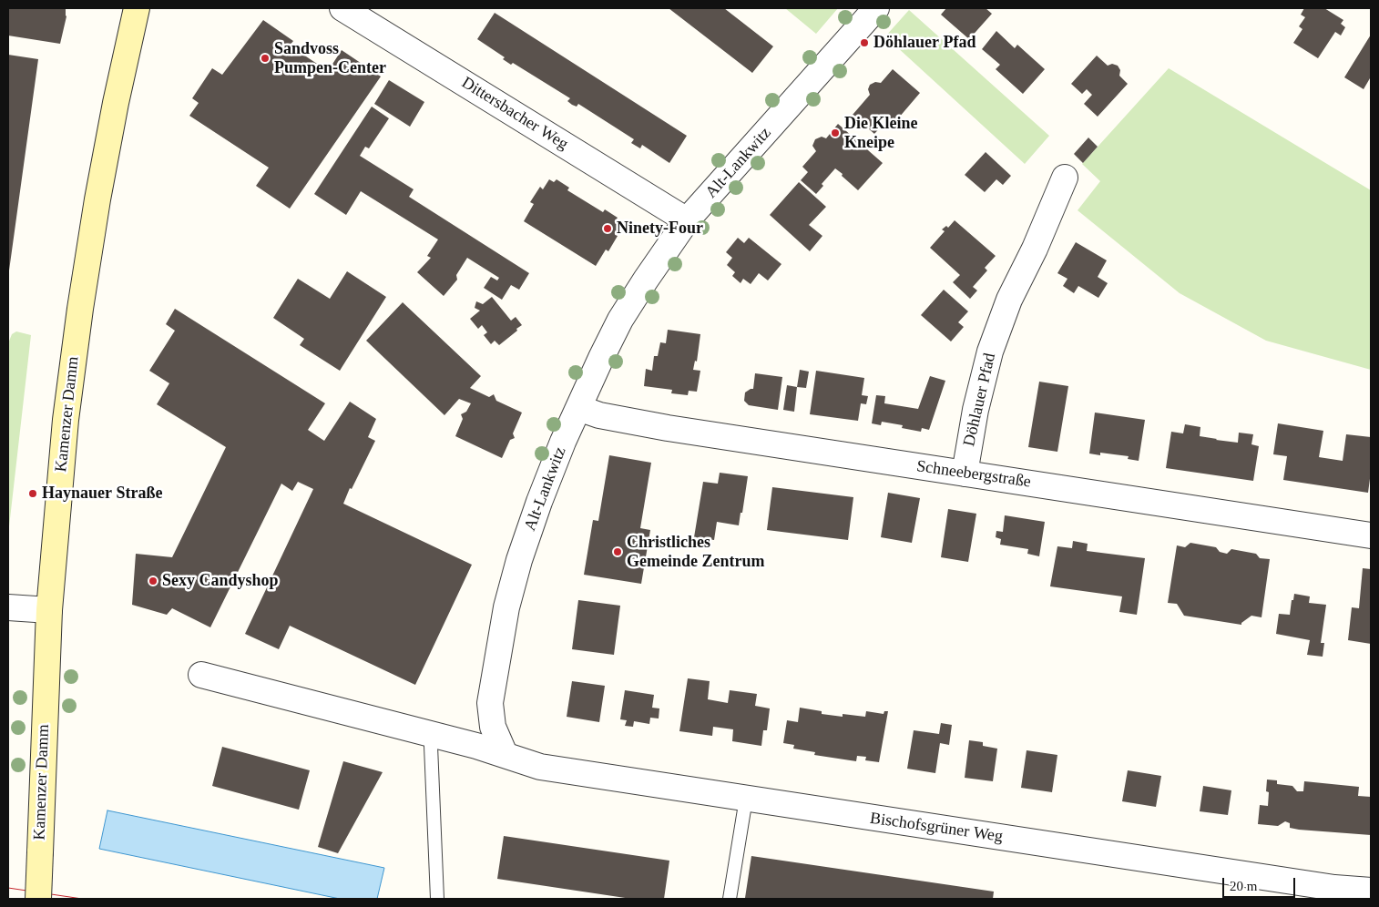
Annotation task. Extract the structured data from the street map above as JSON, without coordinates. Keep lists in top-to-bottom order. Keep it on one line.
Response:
{"streets":{"main road":["Kamenzer Damm"],"street":["Dittersbacher Weg","Alt-Lankwitz","Döhlauer Pfad","Schneebergstraße","Bischofsgrüner Weg"]},"crossings":[["Dittersbacher Weg","Alt-Lankwitz"],["Alt-Lankwitz","Schneebergstraße"],["Alt-Lankwitz","Bischofsgrüner Weg"],["Döhlauer Pfad","Schneebergstraße"]],"places":["Döhlauer Pfad","Sandvoss Pumpen-Center","Die Kleine Kneipe","Ninety-Four","Haynauer Straße","Christliches Gemeinde Zentrum","Sexy Candyshop"],"scale_bar":"20 m"}
